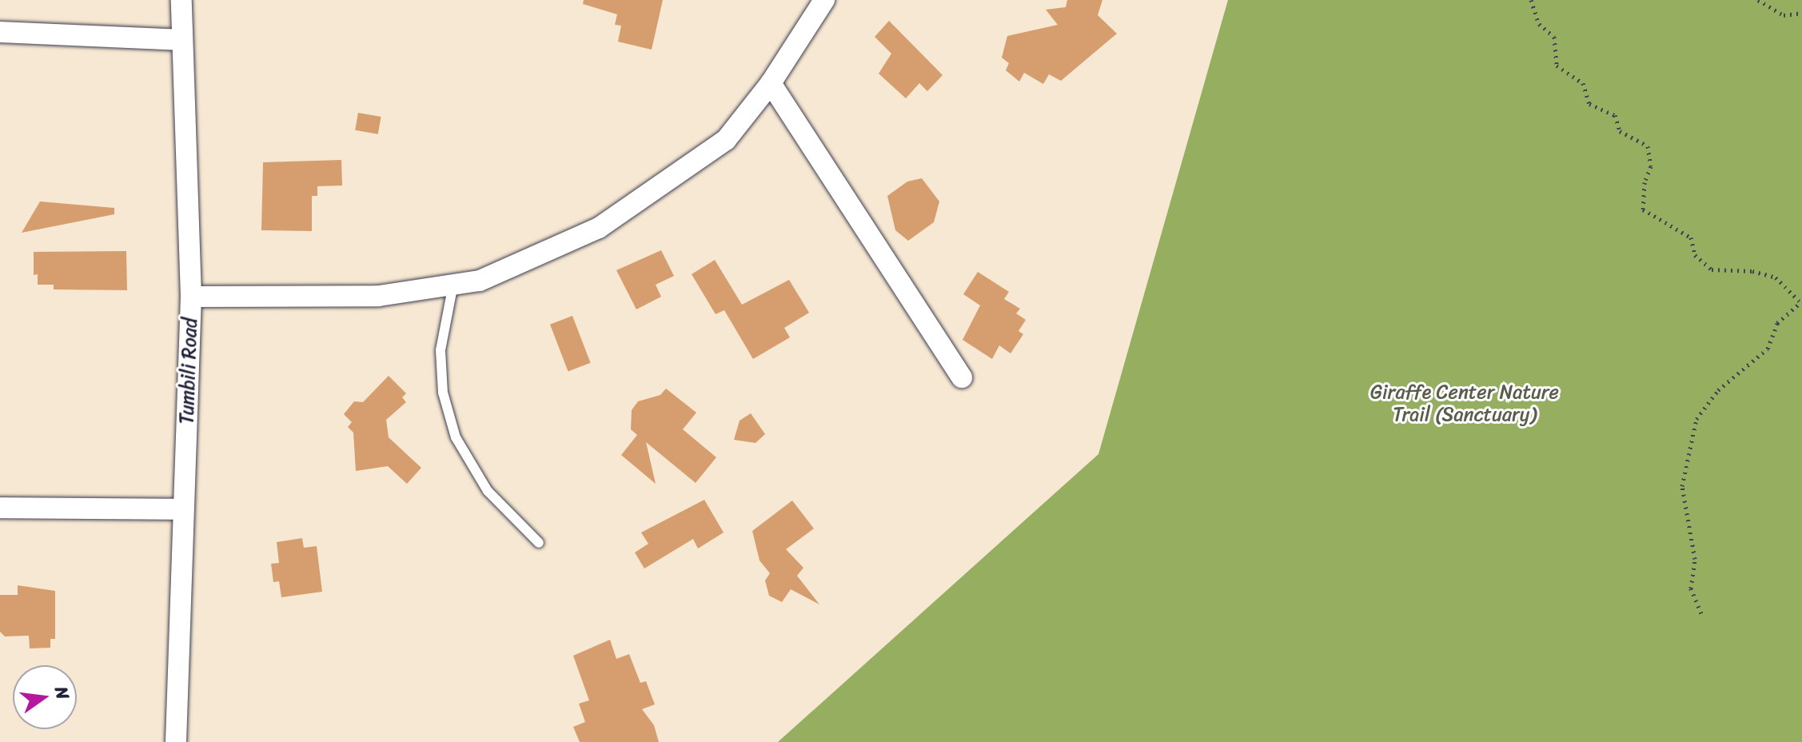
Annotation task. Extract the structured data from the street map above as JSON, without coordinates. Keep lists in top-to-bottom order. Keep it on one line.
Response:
{"streets":{"street":["Tumbili Road"]},"parks":["Giraffe Center Nature Trail (Sanctuary)"],"north":"right"}
